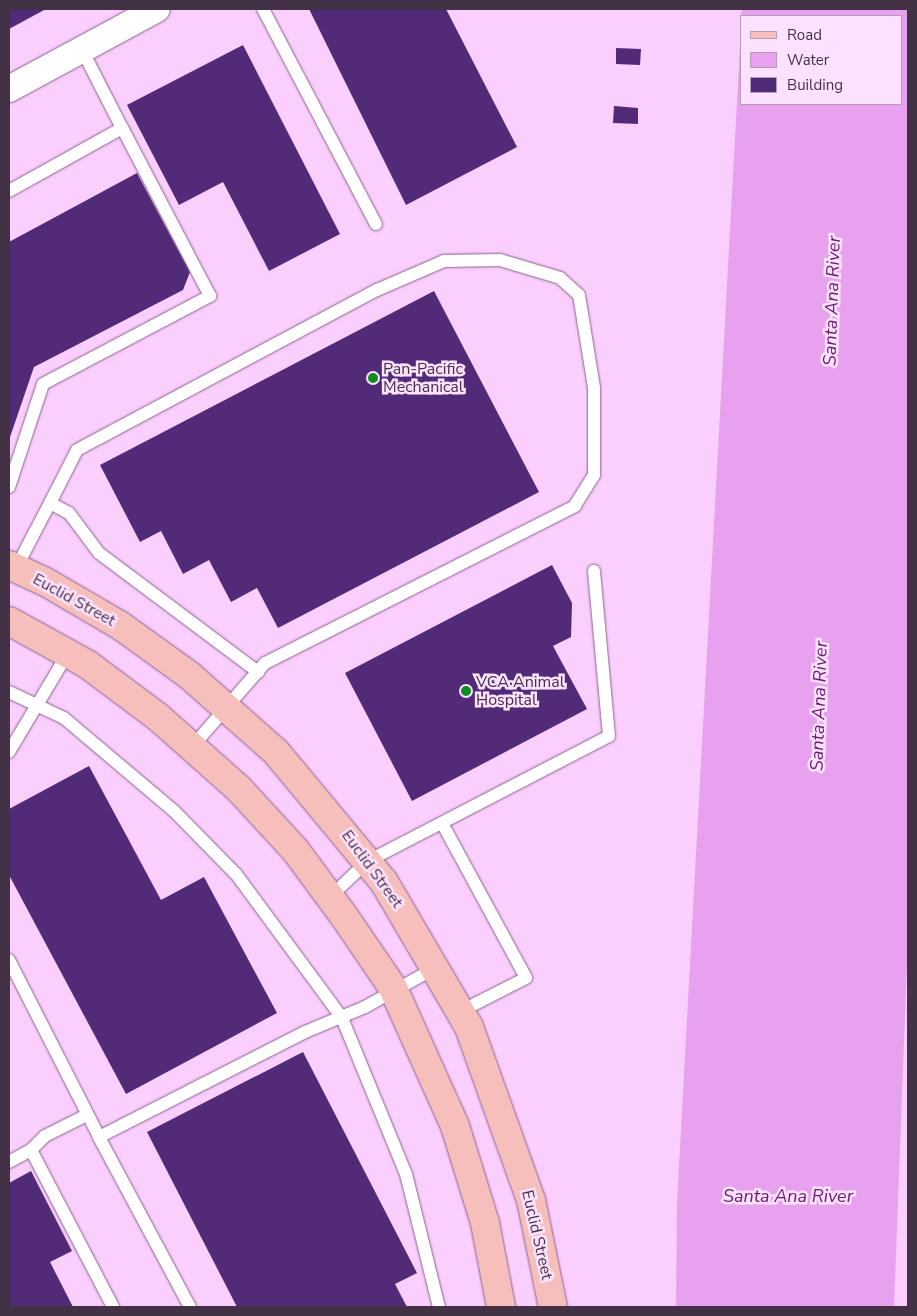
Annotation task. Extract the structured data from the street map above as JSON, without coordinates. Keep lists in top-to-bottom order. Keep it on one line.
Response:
{"streets":{"main road":["Euclid Street"]},"water":["Santa Ana River"],"places":["Pan-Pacific Mechanical","VCA Animal Hospital"],"legend":["Road","Water","Building"]}
